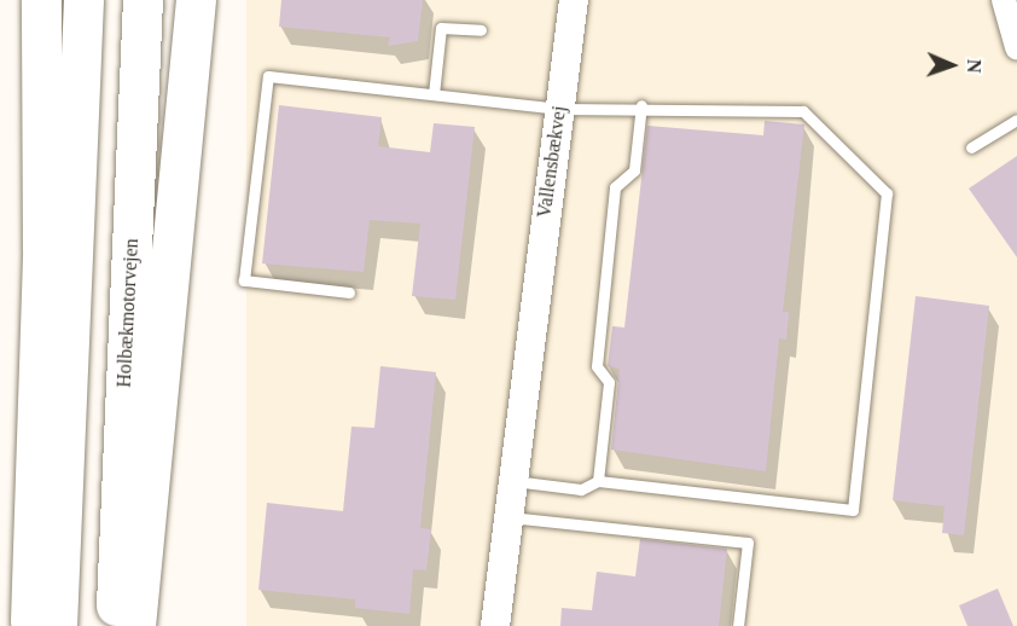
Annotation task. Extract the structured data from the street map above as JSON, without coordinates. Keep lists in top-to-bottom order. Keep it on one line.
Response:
{"streets":{"highway":["Holbækmotorvejen"],"street":["Vallensbækvej"]},"north":"right"}
